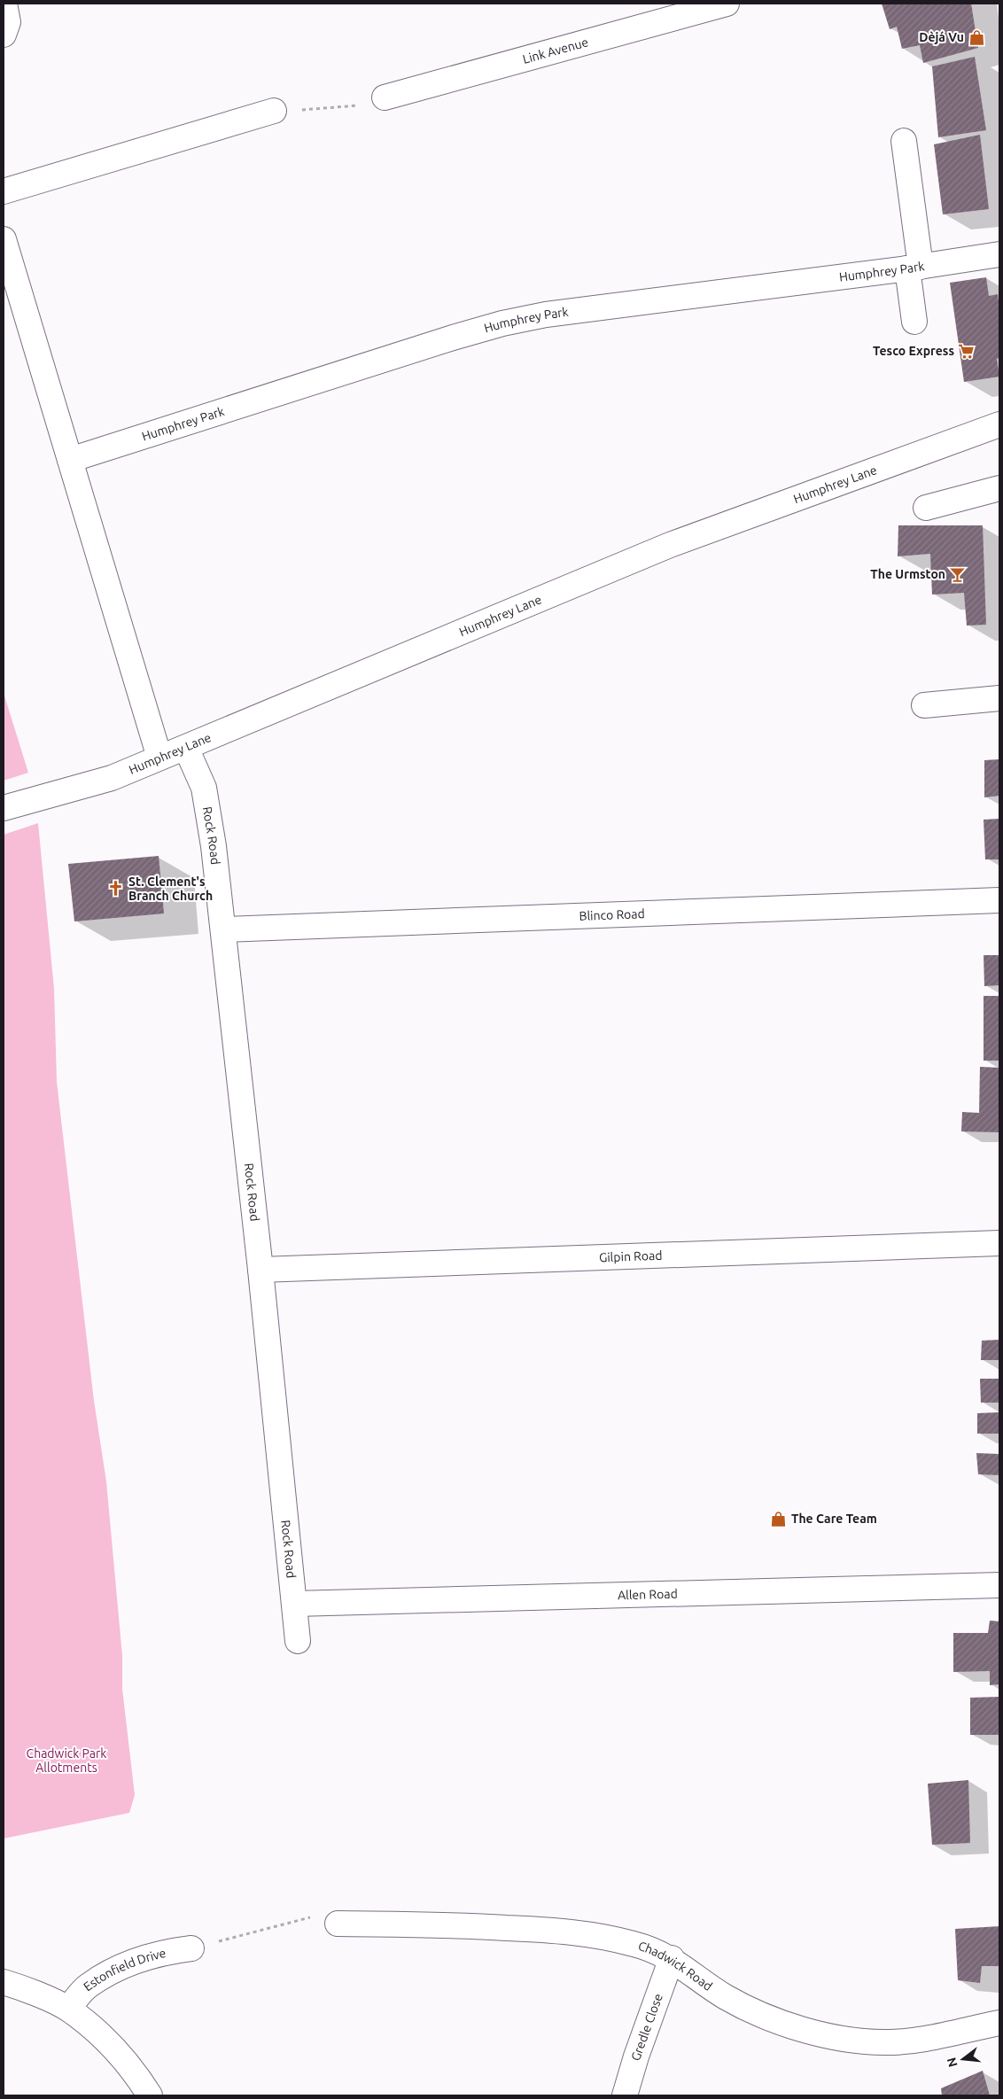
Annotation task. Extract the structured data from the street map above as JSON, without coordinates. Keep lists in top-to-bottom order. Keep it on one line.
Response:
{"streets":{"street":["Link Avenue","Humphrey Park","Humphrey Lane","Rock Road","Blinco Road","Gilpin Road","Allen Road","Chadwick Road","Estonfield Drive","Gredle Close"]},"crossings":[["Humphrey Lane","Rock Road"],["Rock Road","Blinco Road"],["Rock Road","Gilpin Road"],["Rock Road","Allen Road"],["Chadwick Road","Gredle Close"]],"parks":["Chadwick Park Allotments"],"places":{"shop":["Dèjá Vu","The Care Team"],"supermarket":["Tesco Express"],"bar":["The Urmston"],"church":["St. Clement's Branch Church"]},"north":"left"}
